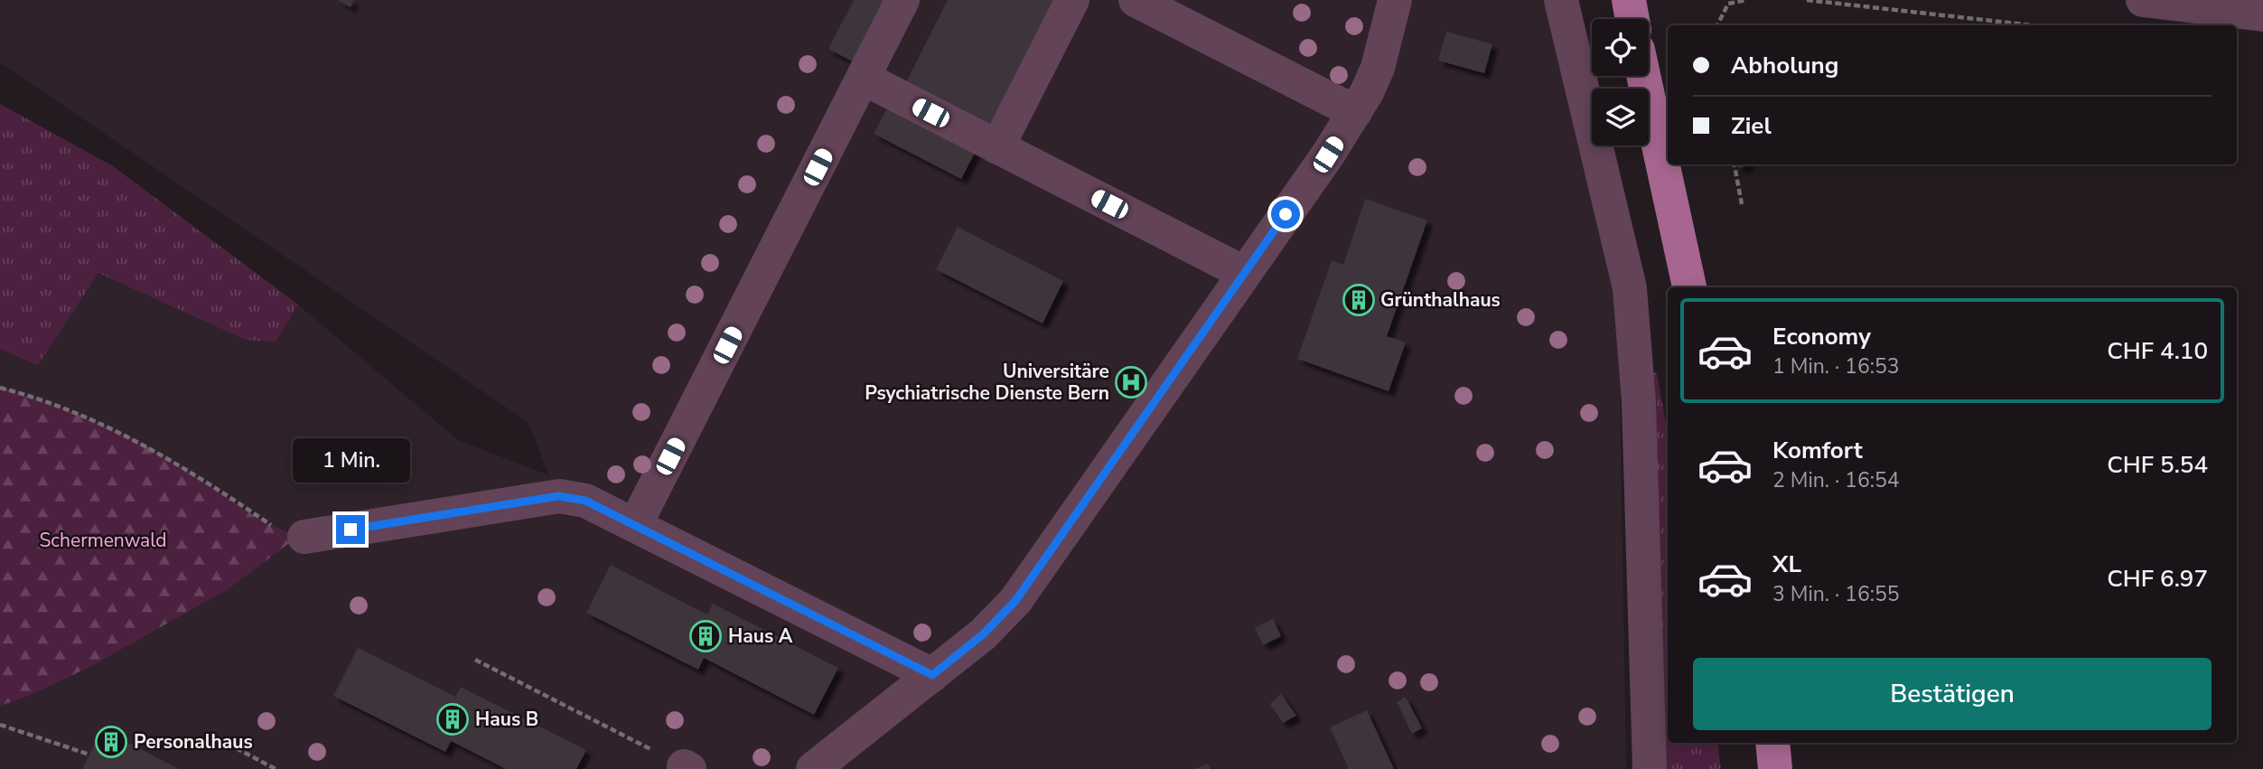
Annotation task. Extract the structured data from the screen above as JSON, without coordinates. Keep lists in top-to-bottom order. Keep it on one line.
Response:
{"parks":["Schermenwald"],"places":{"building":["Grünthalhaus","Haus A","Haus B","Personalhaus"],"hospital":["Universitäre Psychiatrische Dienste Bern"]},"page":{"banner":["Abholung","Ziel"],"list":[{"name":"Economy","note":"1 Min. · 16:53","value":"CHF 4.10"},{"name":"Komfort","note":"2 Min. · 16:54","value":"CHF 5.54"},{"name":"XL","note":"3 Min. · 16:55","value":"CHF 6.97"}],"bubble":"1 Min.","buttons":"Bestätigen"}}
